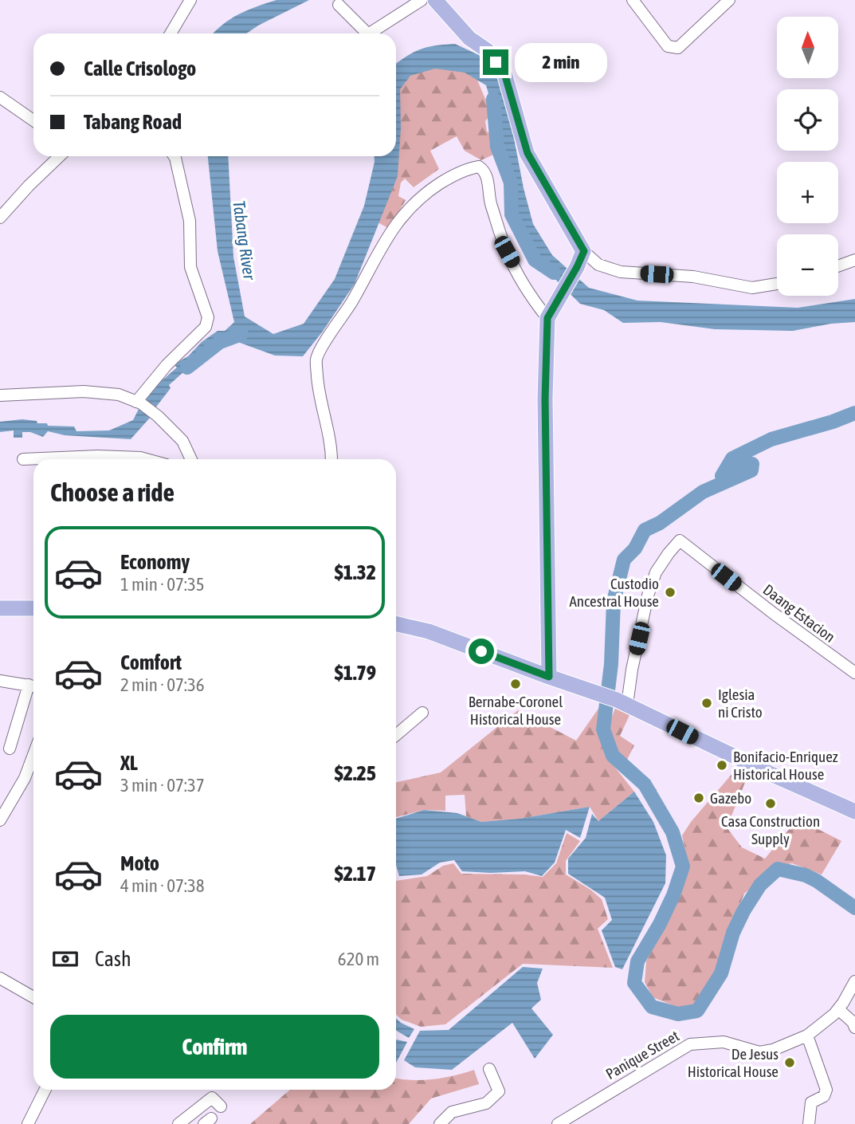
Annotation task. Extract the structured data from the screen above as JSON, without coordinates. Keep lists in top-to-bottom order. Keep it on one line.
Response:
{"streets":{"street":["Daang Estacion","Panique Street"]},"water":["Tabang River"],"places":["Custodio Ancestral House","Bernabe-Coronel Historical House","Iglesia ni Cristo","Bonifacio-Enriquez Historical House","Gazebo","Casa Construction Supply","De Jesus Historical House"],"north":"top","page":{"map_buttons":["+","−"],"banner":["Calle Crisologo","Tabang Road"],"bubble":"2 min","heading":"Choose a ride","list":[{"name":"Economy","note":"1 min · 07:35","value":"$1.32"},{"name":"Comfort","note":"2 min · 07:36","value":"$1.79"},{"name":"XL","note":"3 min · 07:37","value":"$2.25"},{"name":"Moto","note":"4 min · 07:38","value":"$2.17"}],"pay":["Cash","620 m"],"buttons":"Confirm"}}
